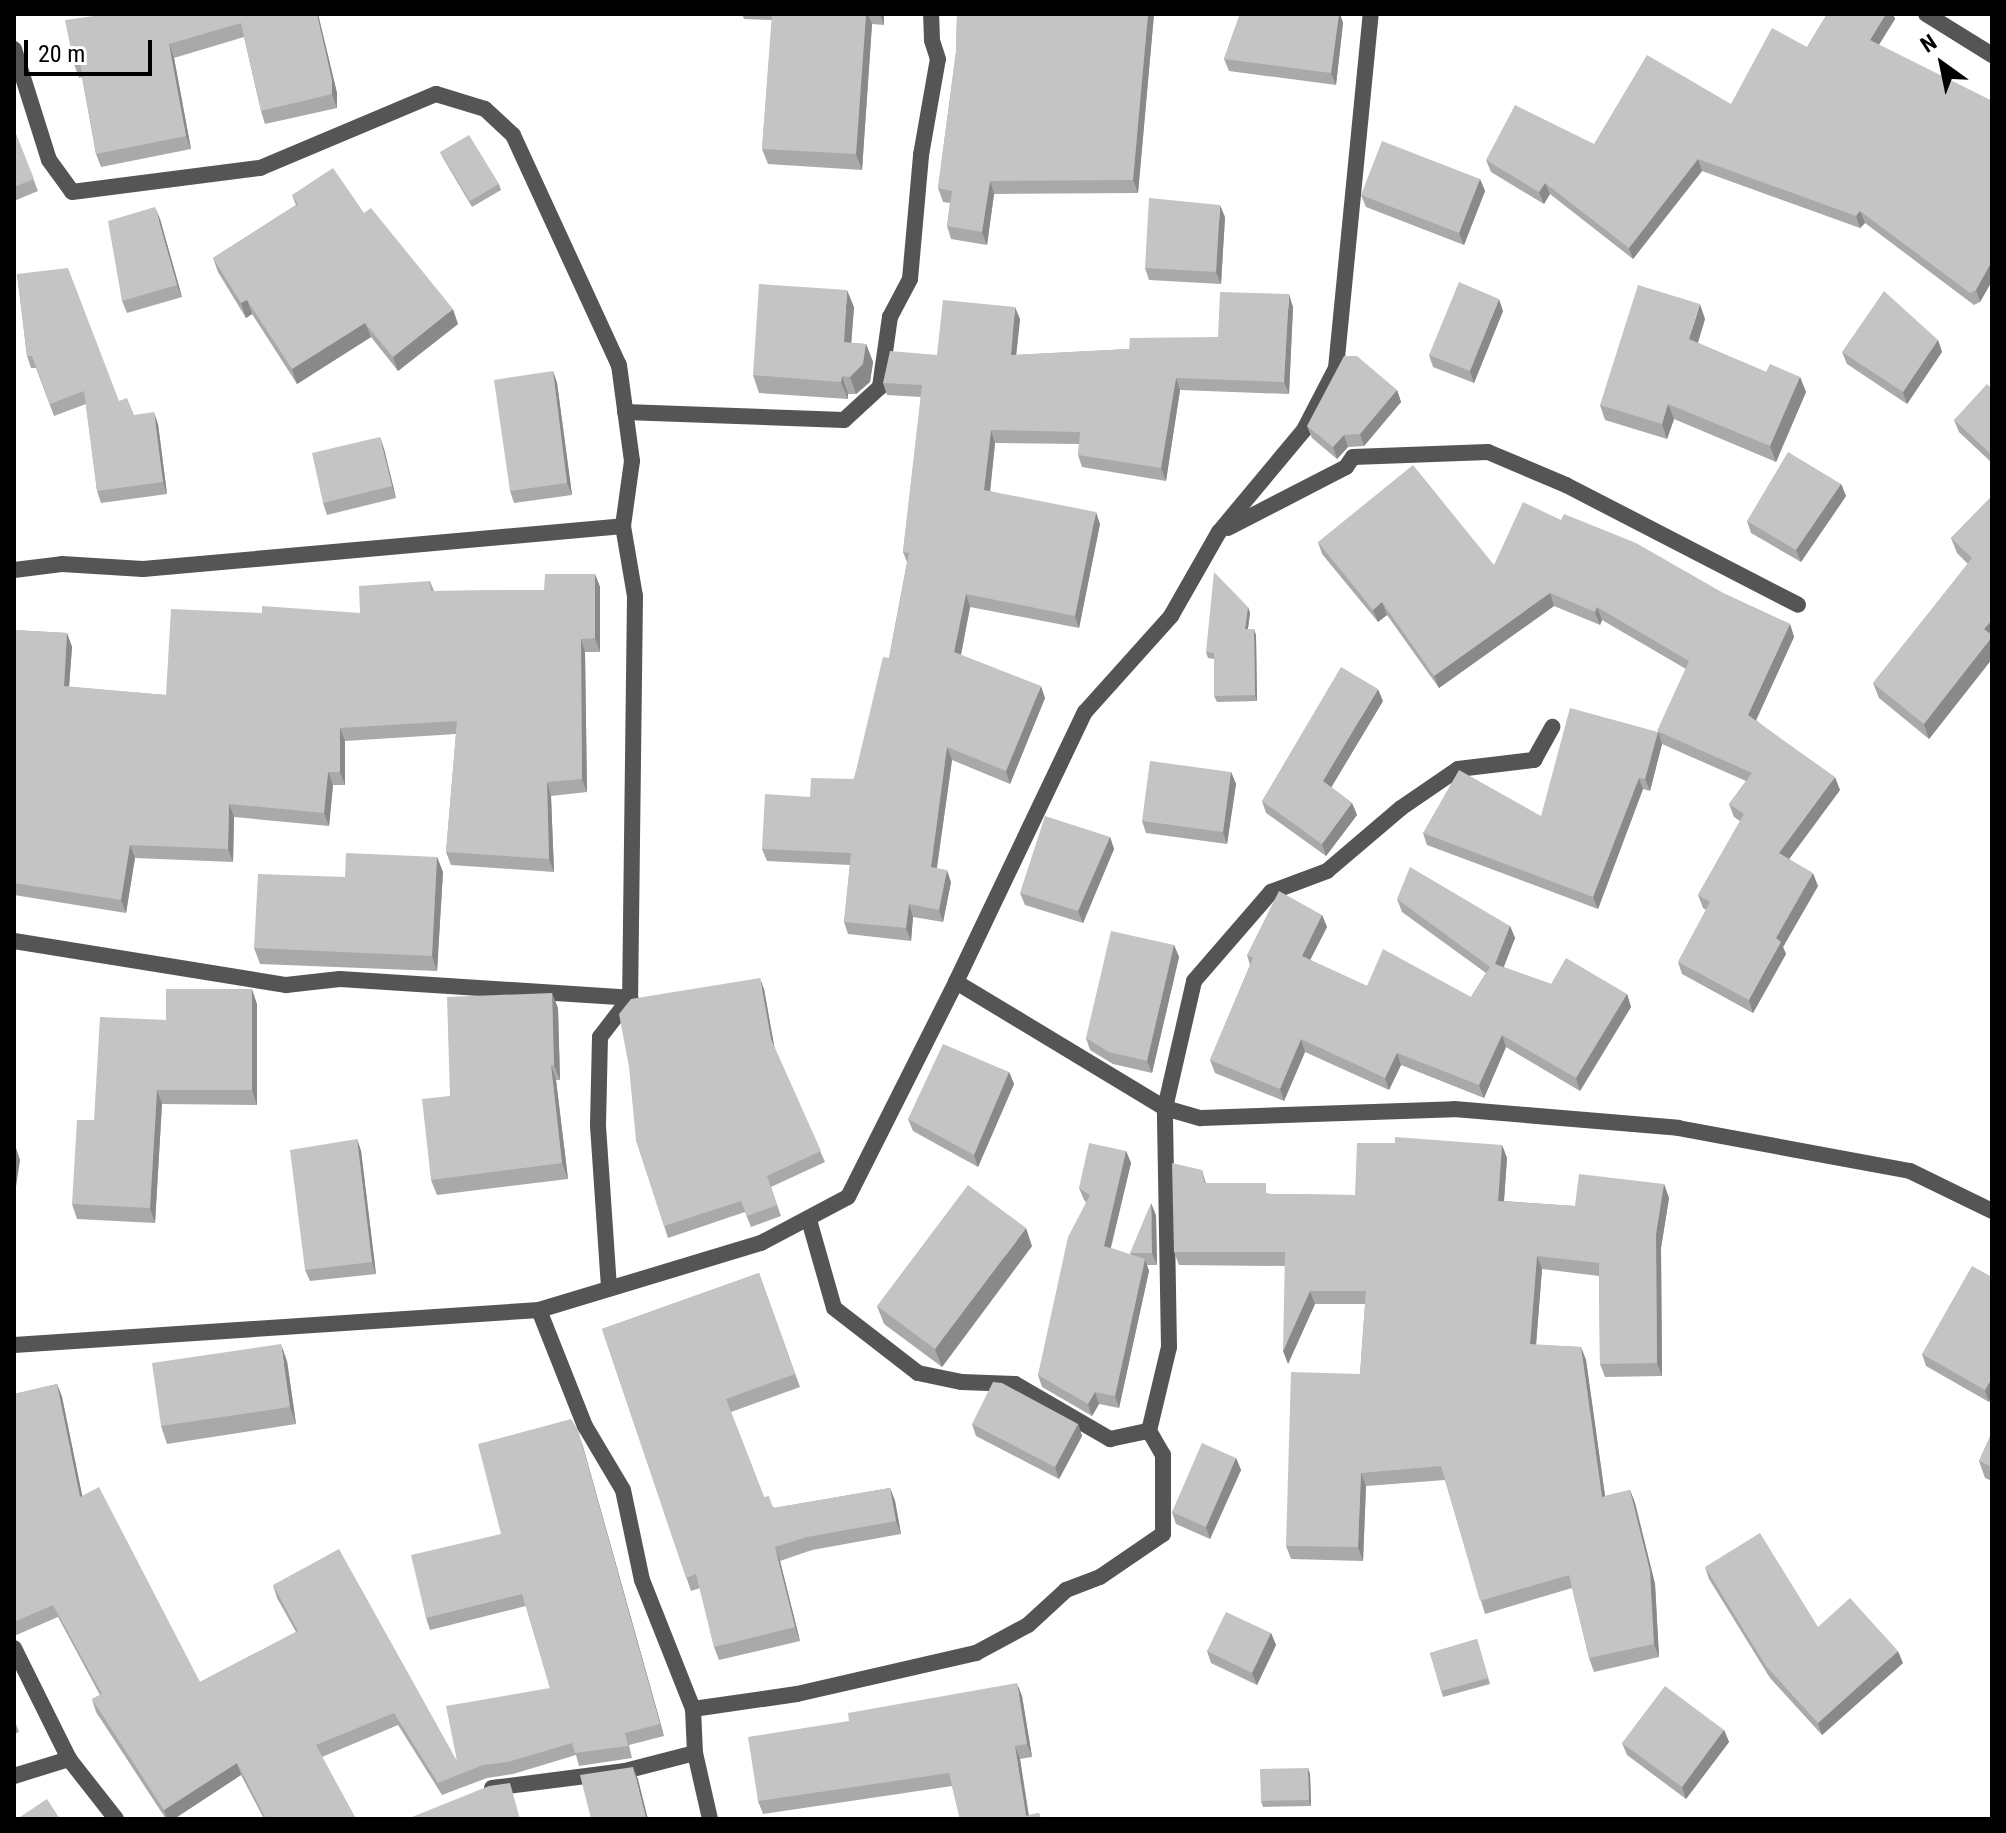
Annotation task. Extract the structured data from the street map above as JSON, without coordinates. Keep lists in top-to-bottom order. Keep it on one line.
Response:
{"scale_bar":"20 m","north":"top left"}
